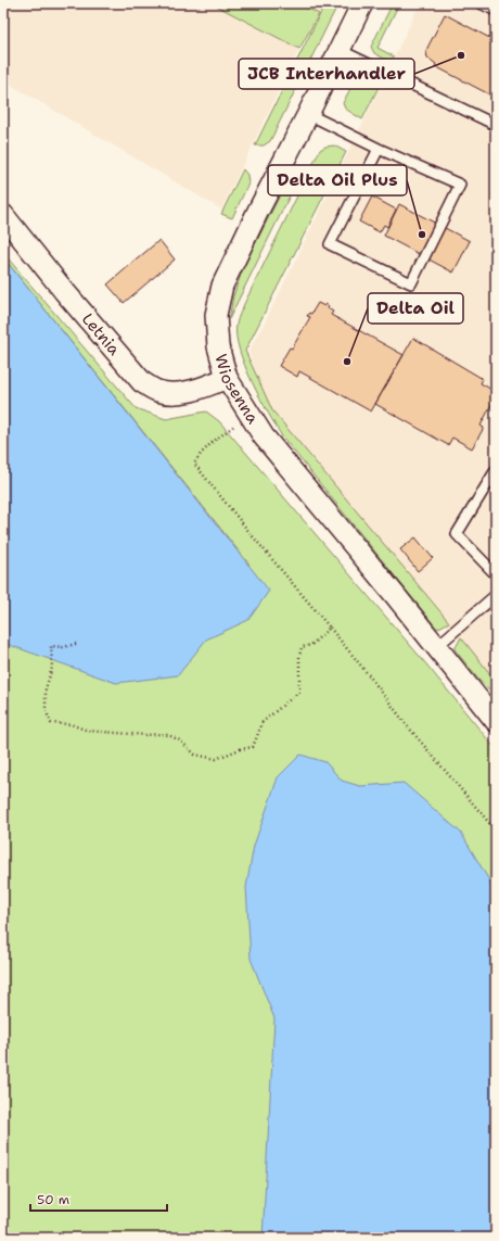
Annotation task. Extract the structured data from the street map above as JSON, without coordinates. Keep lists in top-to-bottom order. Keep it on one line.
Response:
{"streets":{"street":["Letnia","Wiosenna"]},"crossings":[["Letnia","Wiosenna"]],"places":["JCB Interhandler","Delta Oil Plus","Delta Oil"],"scale_bar":"50 m"}
